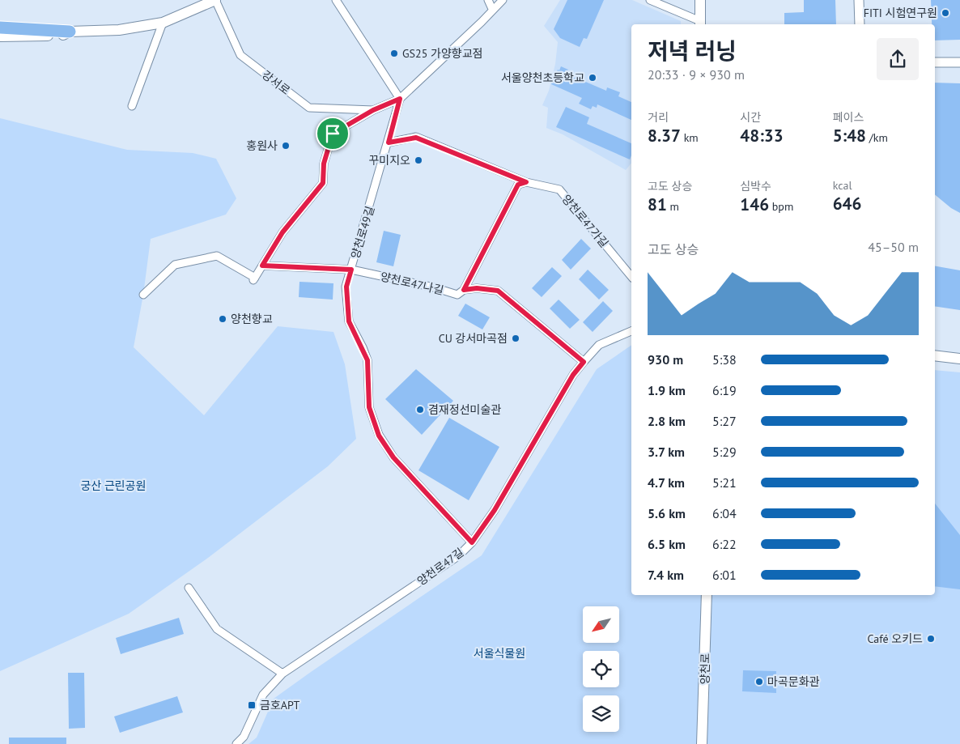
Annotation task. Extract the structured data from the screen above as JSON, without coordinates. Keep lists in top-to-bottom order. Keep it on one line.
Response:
{"streets":{"main road":["강서로","양천로"],"street":["양천로47가길","양천로49길","양천로47나길","양천로47길"]},"crossings":[["양천로47가길","양천로49길"],["양천로49길","양천로47나길"],["양천로49길","양천로47길"],["양천로47나길","양천로47길"]],"parks":["궁산 근린공원","서울식물원"],"places":{"other":["FITI 시험연구원","GS25 가양향교점","서울양천초등학교","홍원사","꾸미지오","양천향교","CU 강서마곡점","겸재정선미술관","Café 오키드","마곡문화관"],"transit":["금호APT"]},"north":"bottom left","page":{"heading":["저녁 러닝","20:33 · 9 × 930 m"],"stats":[["거리","8.37 km"],["시간","48:33"],["페이스","5:48 /km"],["고도 상승","81 m"],["심박수","146 bpm"],["kcal","646"]],"chart":["고도 상승","45–50 m"],"list":[{"name":"930 m","note":"5:38"},{"name":"1.9 km","note":"6:19"},{"name":"2.8 km","note":"5:27"},{"name":"3.7 km","note":"5:29"},{"name":"4.7 km","note":"5:21"},{"name":"5.6 km","note":"6:04"},{"name":"6.5 km","note":"6:22"},{"name":"7.4 km","note":"6:01"}]}}
